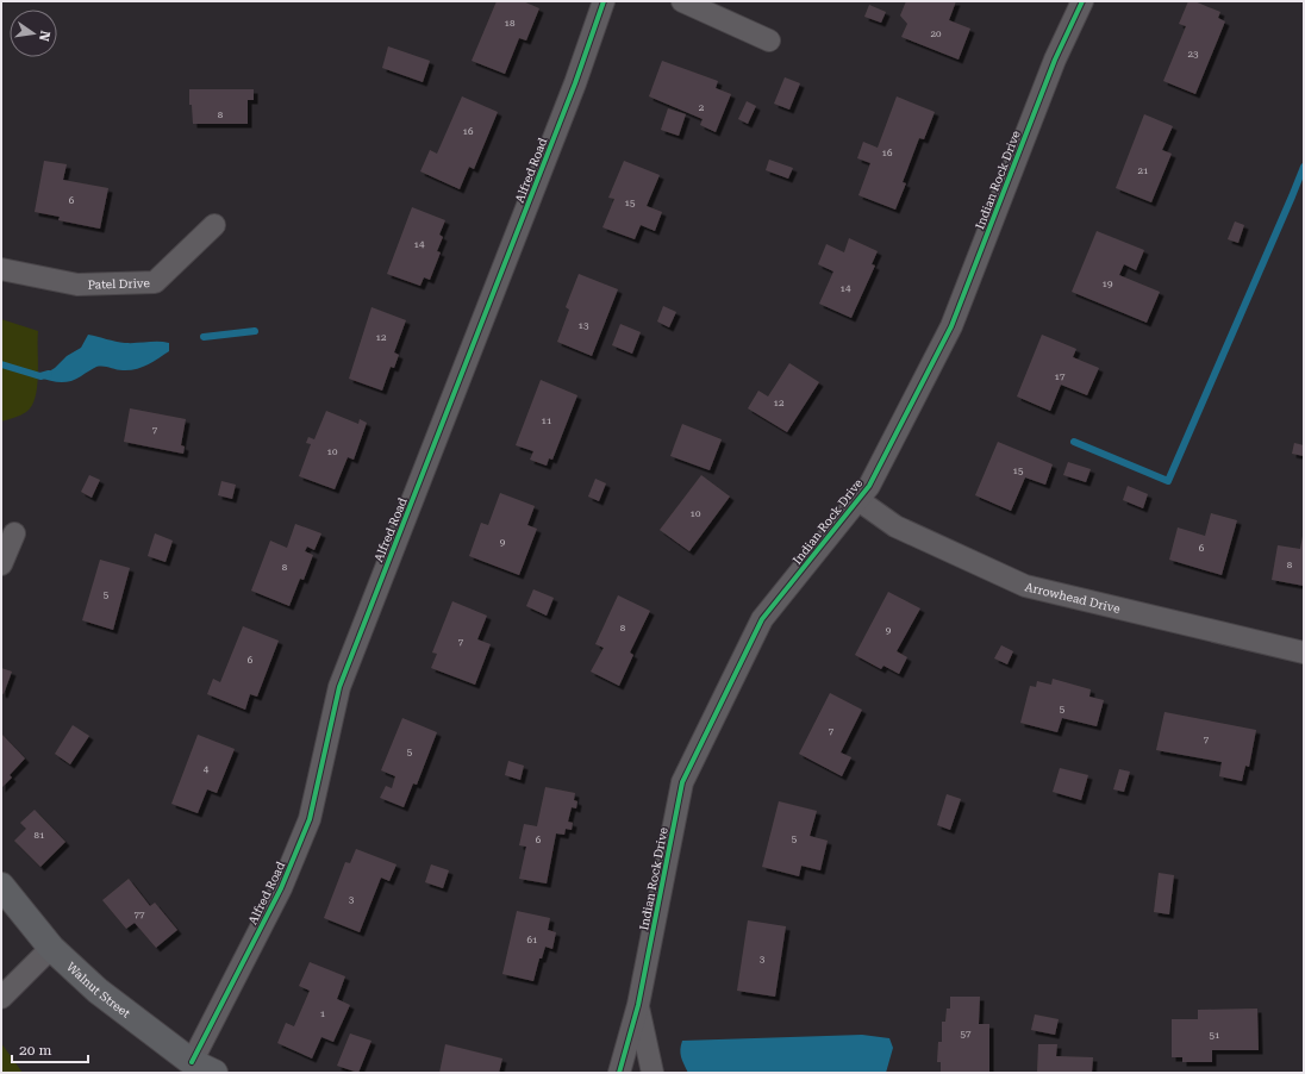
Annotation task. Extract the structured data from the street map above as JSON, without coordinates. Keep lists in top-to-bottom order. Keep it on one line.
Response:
{"streets":{"main road":["Walnut Street"],"street":["Alfred Road","Indian Rock Drive","Patel Drive","Arrowhead Drive"]},"crossings":[["Alfred Road","Walnut Street"],["Indian Rock Drive","Arrowhead Drive"]],"house_numbers":["18","20","23","2","8","16","16","21","6","15","14","19","14","13","12","17","12","11","7","10","15","10","9","6","8","8","5","8","9","7","6","5","7","7","5","4","81","5","6","3","77","61","3","1","57","51"],"scale_bar":"20 m","north":"right"}
